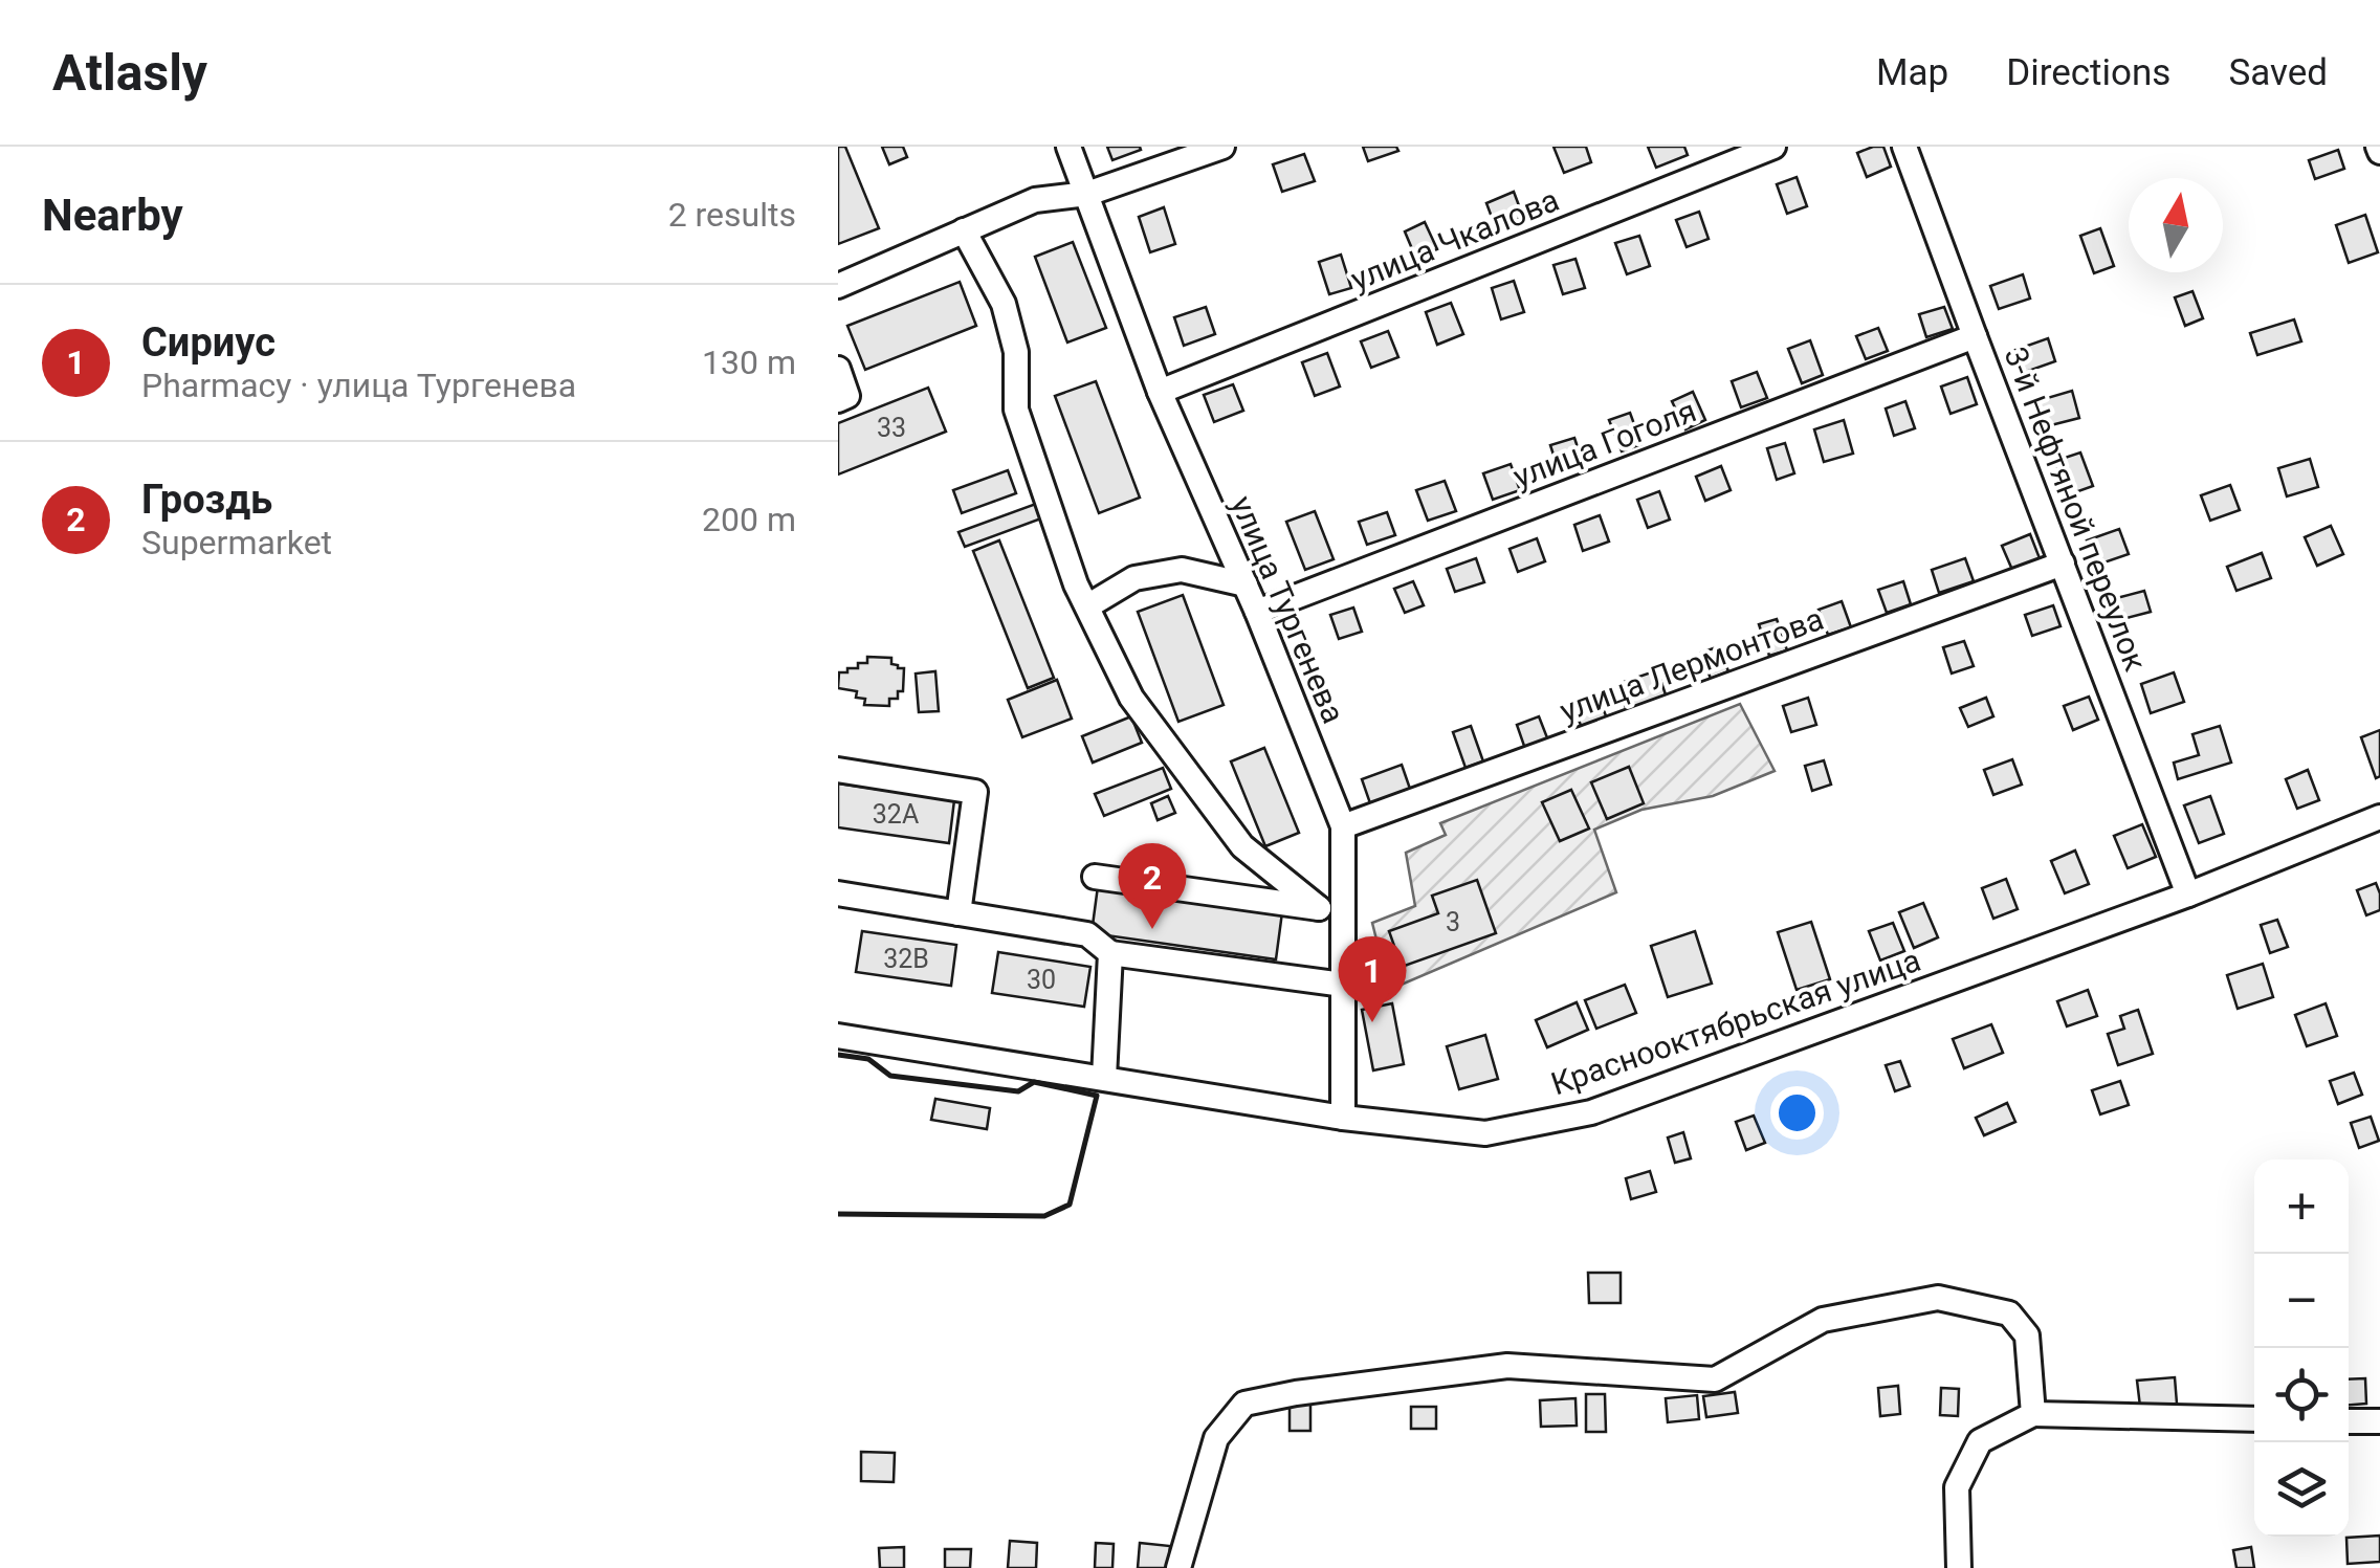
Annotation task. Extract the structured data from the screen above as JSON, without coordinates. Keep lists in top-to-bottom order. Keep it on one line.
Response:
{"streets":{"street":["улица Чкалова","улица Гоголя","3-й Нефтяной переулок","улица Тургенева","улица Лермонтова","Краснооктябрьская улица"]},"crossings":[["улица Чкалова","улица Тургенева"],["улица Гоголя","3-й Нефтяной переулок"],["улица Гоголя","улица Тургенева"],["3-й Нефтяной переулок","улица Лермонтова"],["3-й Нефтяной переулок","Краснооктябрьская улица"],["улица Тургенева","улица Лермонтова"],["улица Тургенева","Краснооктябрьская улица"]],"house_numbers":["33","32А","3","32В","30"],"north":"top","page":{"header":"Atlasly","nav":["Map","Directions","Saved"],"heading":["Nearby","2 results"],"list":[{"mark":"1","name":"Сириус","note":"Pharmacy · улица Тургенева","value":"130 m"},{"mark":"2","name":"Гроздь","note":"Supermarket","value":"200 m"}],"pins":["2","1"],"map_buttons":["+","−"]}}
